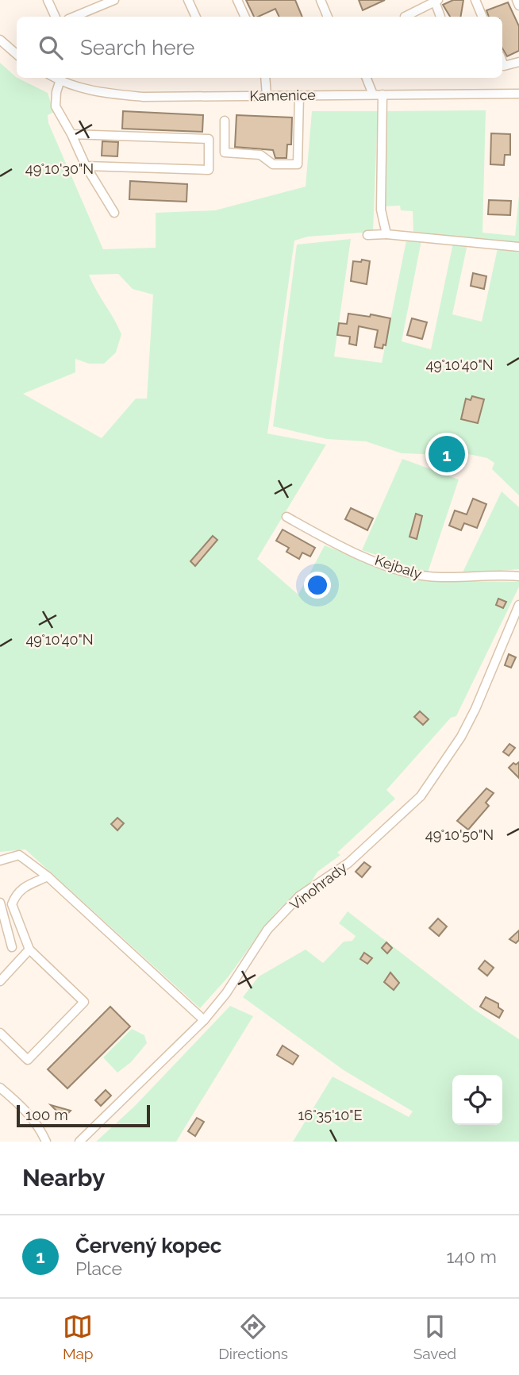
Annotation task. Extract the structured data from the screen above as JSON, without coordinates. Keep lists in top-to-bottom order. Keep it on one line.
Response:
{"streets":{"street":["Kamenice","Kejbaly","Vinohrady"]},"scale_bar":"100 m","page":{"search":"Search here","pins":"1","scale":"100 m","heading":"Nearby","list":[{"mark":"1","name":"Červený kopec","note":"Place","value":"140 m"}],"nav":["Map","Directions","Saved"]},"coordinates":["49°10'30\"N","49°10'40\"N","49°10'50\"N","16°35'10\"E"]}
